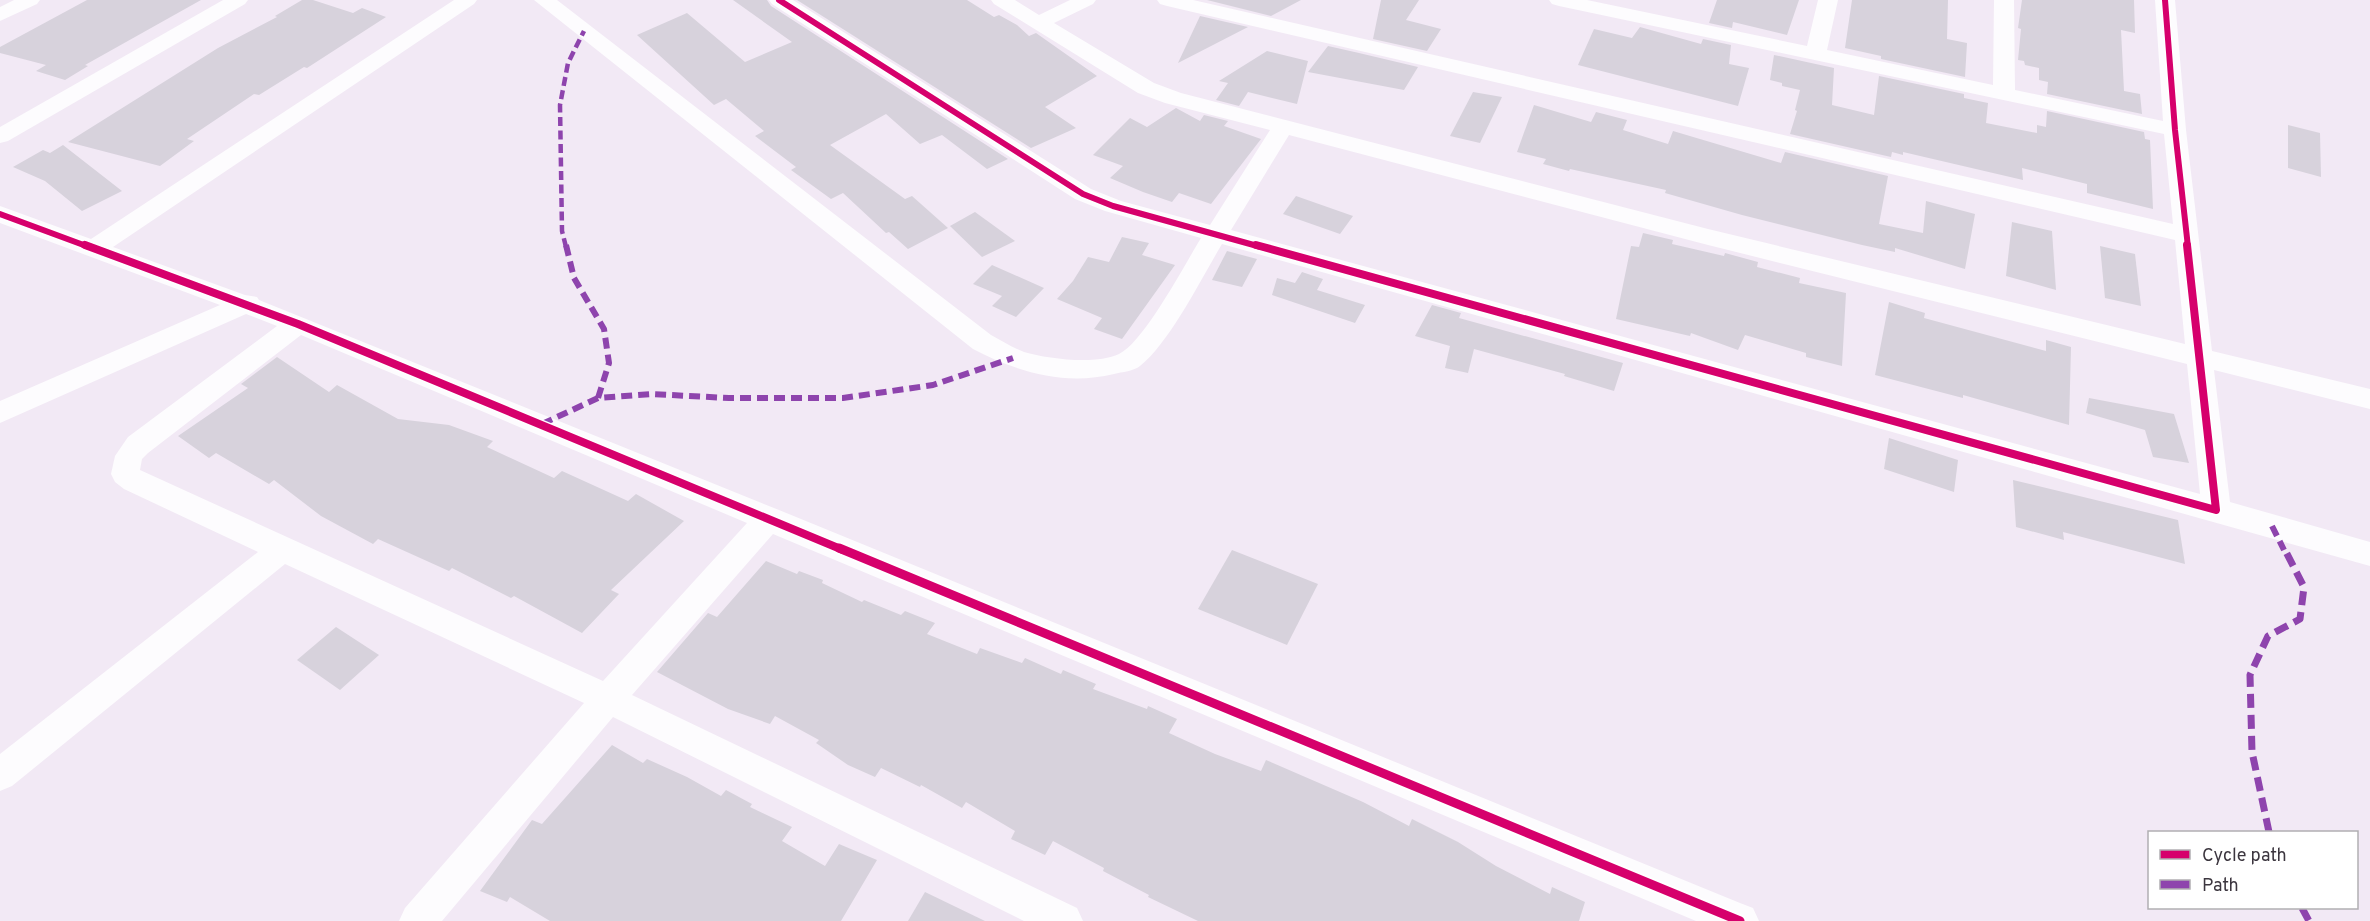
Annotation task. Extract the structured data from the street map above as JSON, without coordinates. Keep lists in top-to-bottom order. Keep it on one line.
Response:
{"legend":["Cycle path","Path"]}
